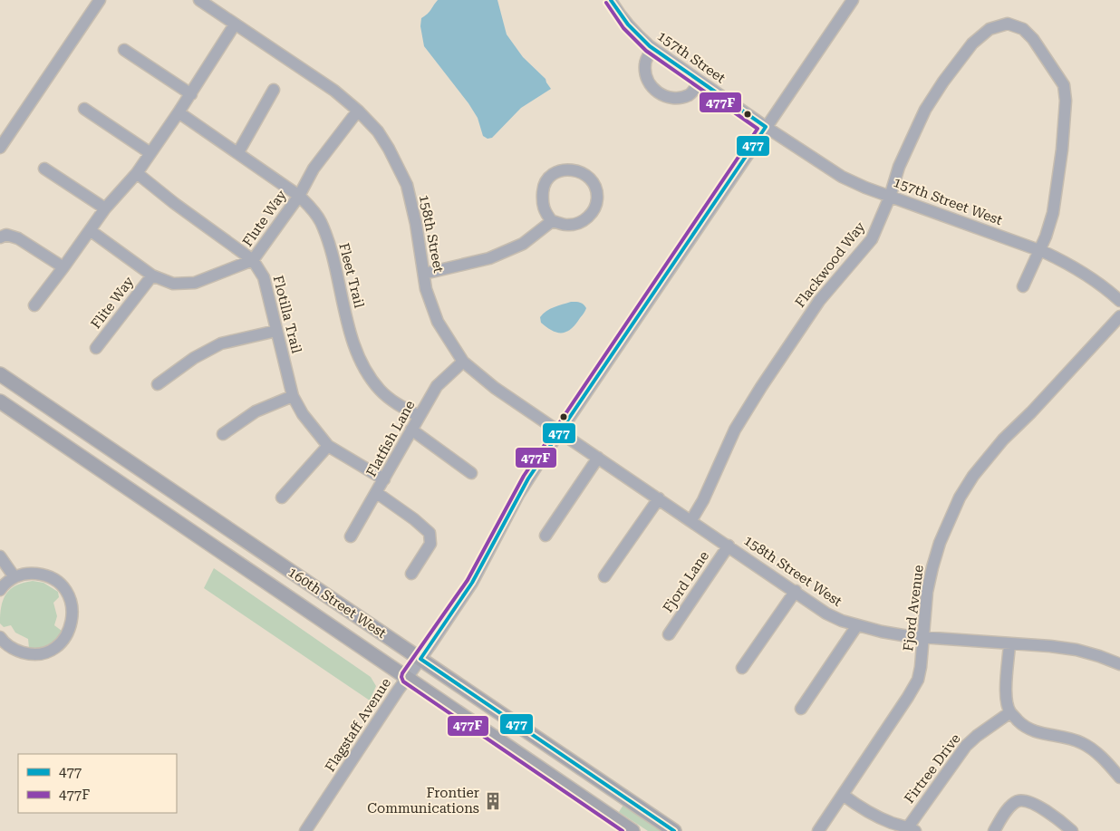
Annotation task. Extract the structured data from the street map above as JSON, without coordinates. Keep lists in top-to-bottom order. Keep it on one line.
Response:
{"streets":{"main road":["160th Street West"],"street":["157th Street","157th Street West","Flute Way","158th Street","Flackwood Way","Fleet Trail","Flite Way","Flotilla Trail","Flatfish Lane","158th Street West","Fjord Lane","Fjord Avenue","Flagstaff Avenue","Firtree Drive"]},"crossings":[["157th Street","157th Street West"],["157th Street","Flagstaff Avenue"],["157th Street West","Flackwood Way"],["157th Street West","Flagstaff Avenue"],["Flute Way","158th Street"],["Flute Way","Fleet Trail"],["Flute Way","Flite Way"],["Flute Way","Flotilla Trail"],["158th Street","Flatfish Lane"],["158th Street","158th Street West"],["158th Street","Flagstaff Avenue"],["Flackwood Way","158th Street West"],["Fleet Trail","Flatfish Lane"],["Flotilla Trail","Flatfish Lane"],["158th Street West","Fjord Lane"],["158th Street West","Fjord Avenue"],["158th Street West","Flagstaff Avenue"],["160th Street West","Flagstaff Avenue"]],"places":{"building":["Frontier Communications"]},"lines":["transit line 477","transit line 477F"],"legend":["477","477F"]}
